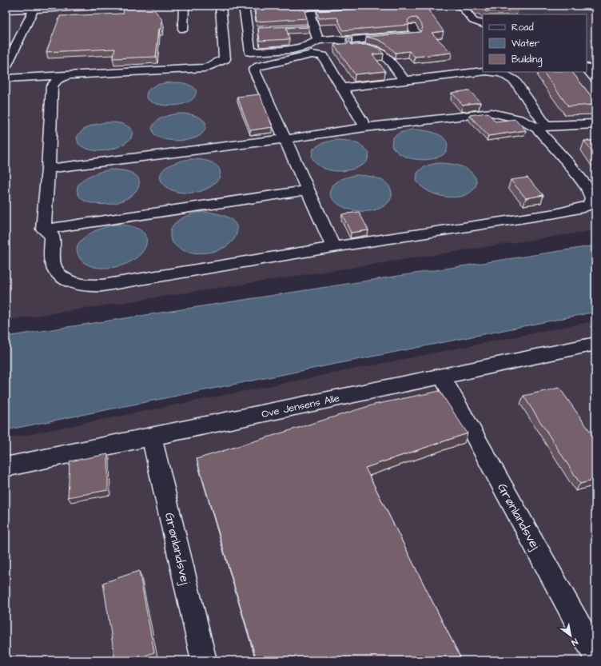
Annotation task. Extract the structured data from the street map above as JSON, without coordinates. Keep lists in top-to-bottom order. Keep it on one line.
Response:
{"streets":{"street":["Ove Jensens Alle","Grønlandsvej"]},"crossings":[["Ove Jensens Alle","Grønlandsvej"]],"legend":["Road","Water","Building"],"north":"bottom right"}
